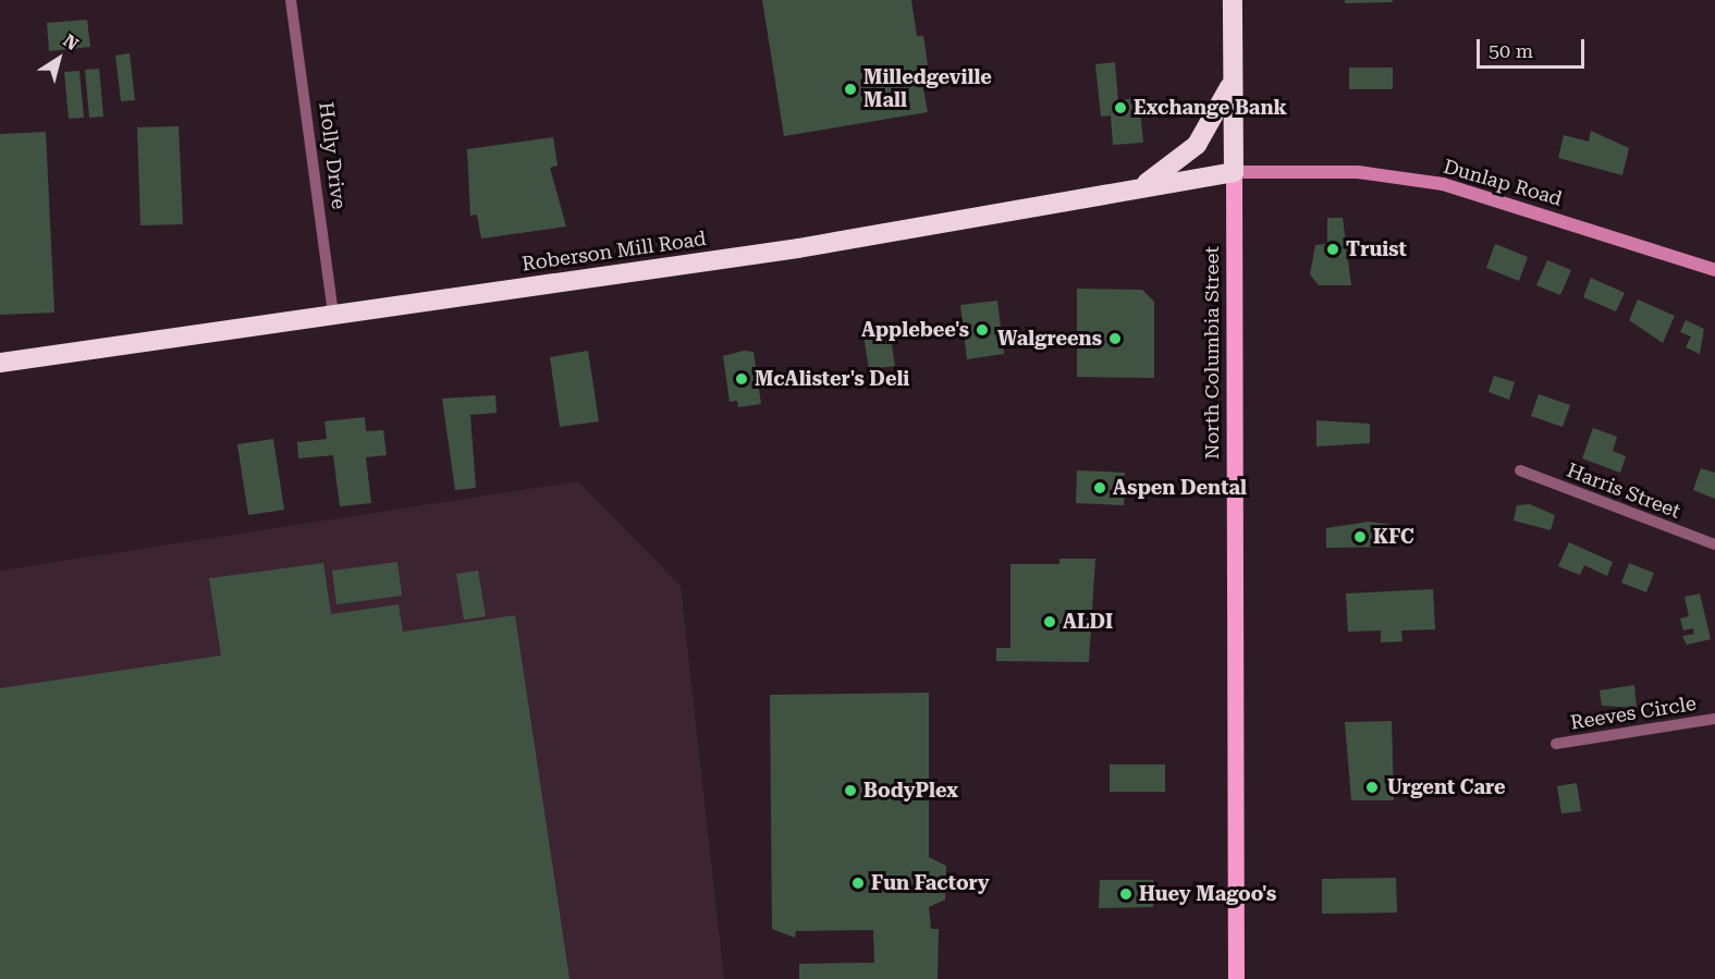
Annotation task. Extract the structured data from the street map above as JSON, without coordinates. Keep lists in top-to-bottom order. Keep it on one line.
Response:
{"streets":{"highway":["Roberson Mill Road","North Columbia Street"],"main road":["Dunlap Road"],"street":["Holly Drive","Harris Street","Reeves Circle"]},"crossings":[["Holly Drive","Roberson Mill Road"],["Dunlap Road","Roberson Mill Road"],["Dunlap Road","North Columbia Street"],["Roberson Mill Road","North Columbia Street"]],"places":["Milledgeville Mall","Exchange Bank","Truist","Applebee's","Walgreens","McAlister's Deli","Aspen Dental","KFC","ALDI","Urgent Care","BodyPlex","Fun Factory","Huey Magoo's"],"scale_bar":"50 m","north":"top right"}
